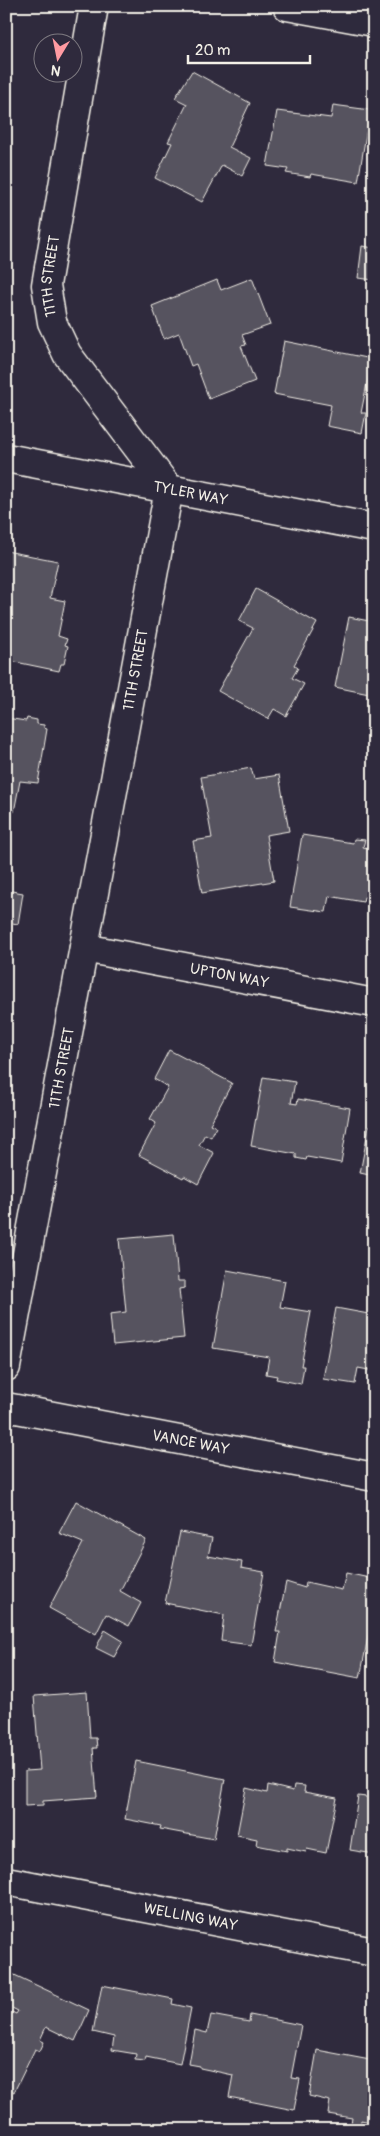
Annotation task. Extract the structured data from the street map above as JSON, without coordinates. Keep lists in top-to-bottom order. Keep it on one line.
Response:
{"streets":{"street":["11TH STREET","TYLER WAY","UPTON WAY","VANCE WAY","WELLING WAY"]},"crossings":[["11TH STREET","TYLER WAY"],["11TH STREET","UPTON WAY"]],"scale_bar":"20 m","north":"bottom"}
